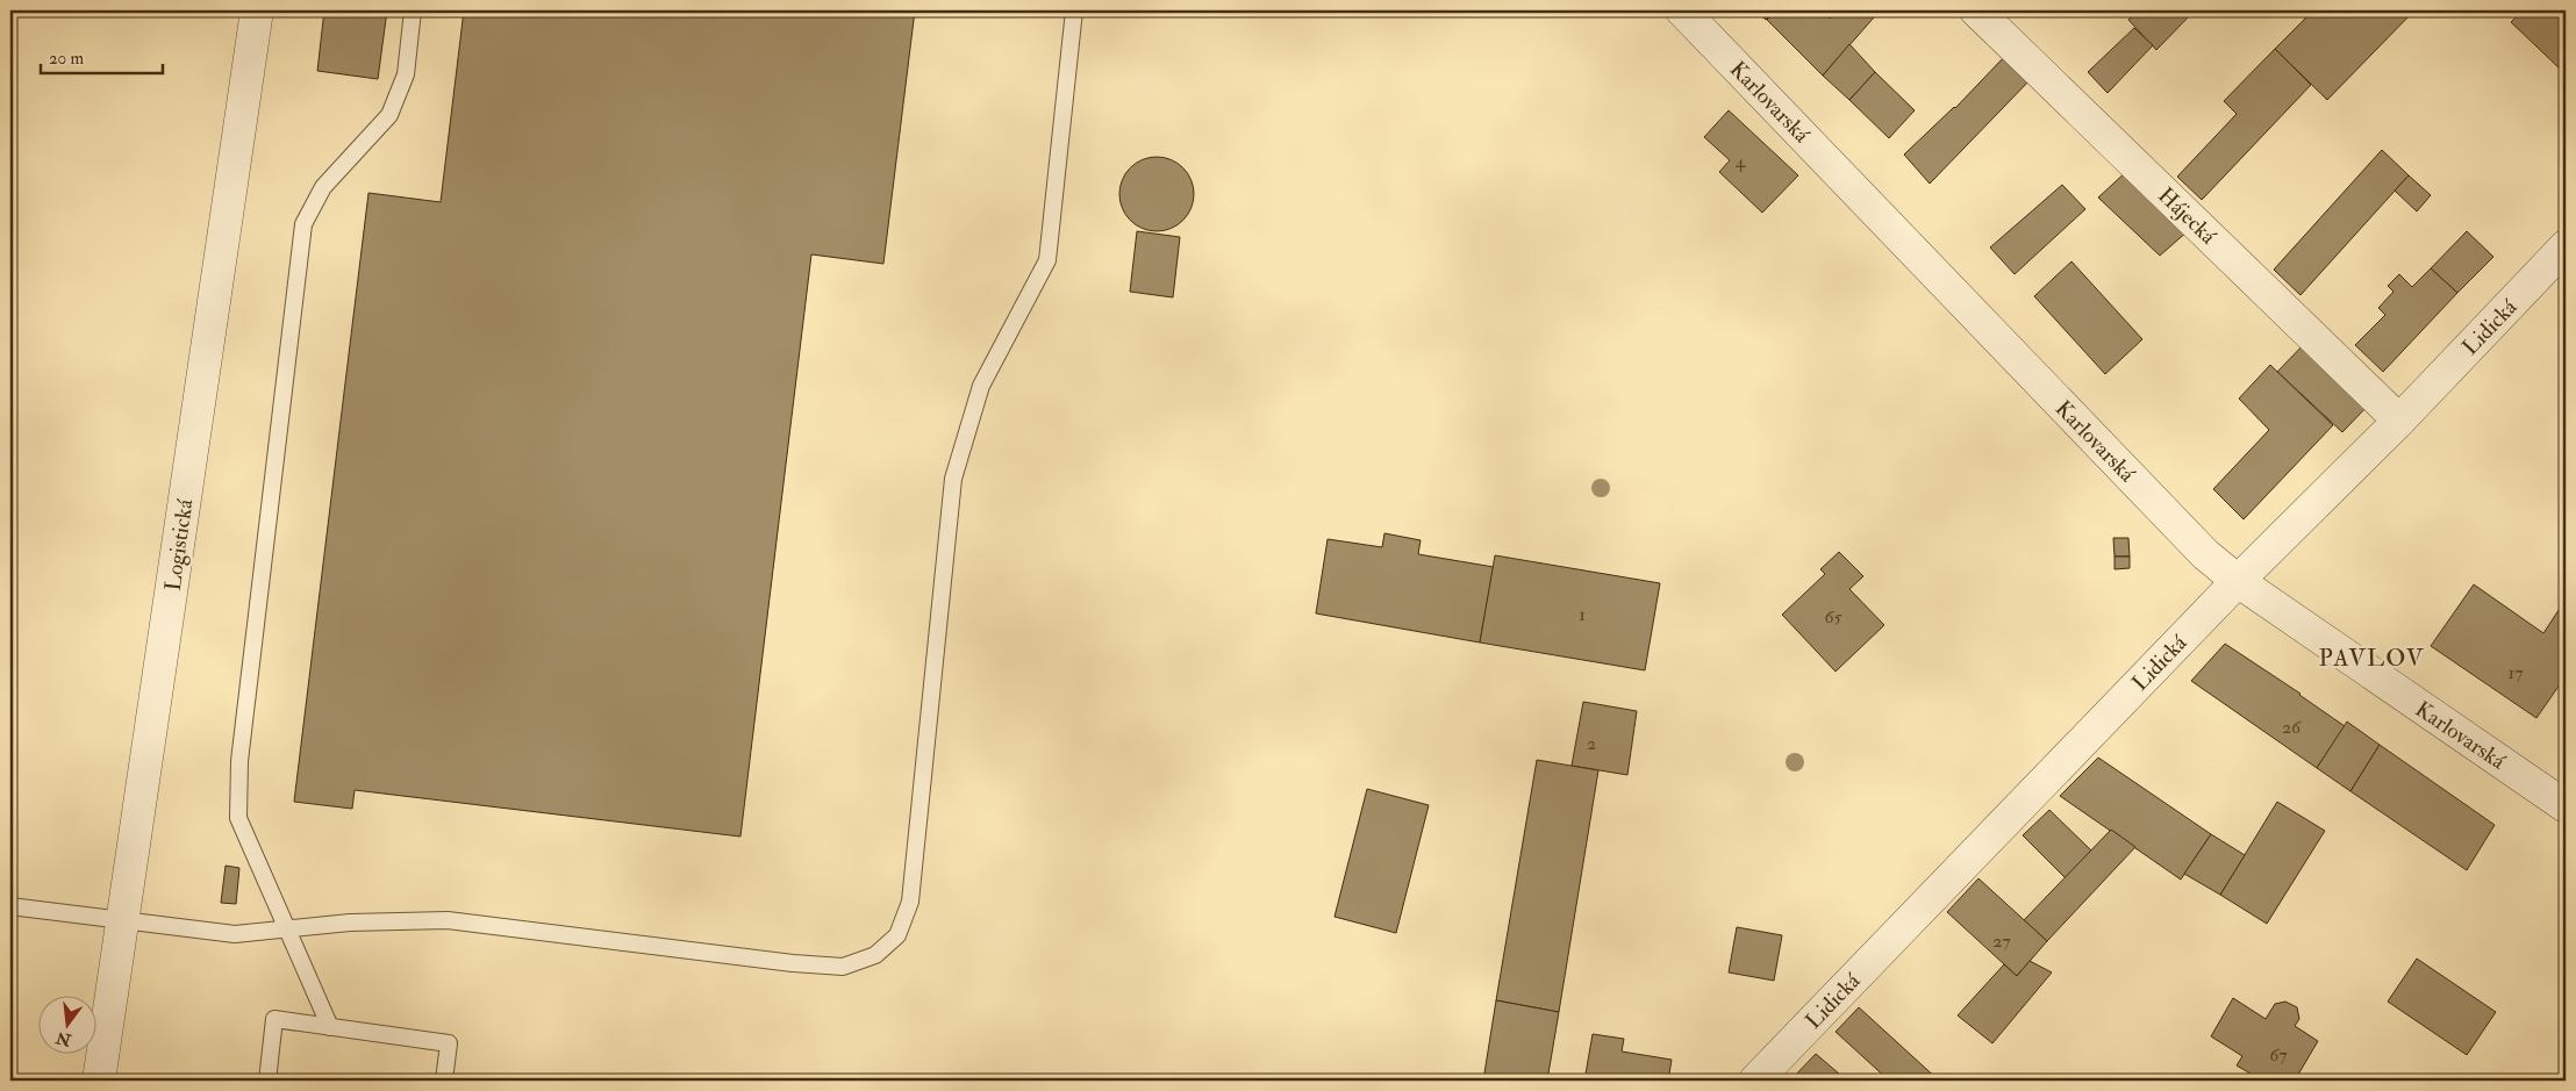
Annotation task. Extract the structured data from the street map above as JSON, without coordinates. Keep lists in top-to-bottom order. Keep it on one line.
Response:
{"streets":{"street":["Karlovarská","Hájecká","Lidická","Logistická"]},"crossings":[["Karlovarská","Lidická"],["Hájecká","Lidická"]],"districts":["PAVLOV"],"house_numbers":["4","1","65","17","26","2","27","67"],"scale_bar":"20 m","north":"bottom"}
